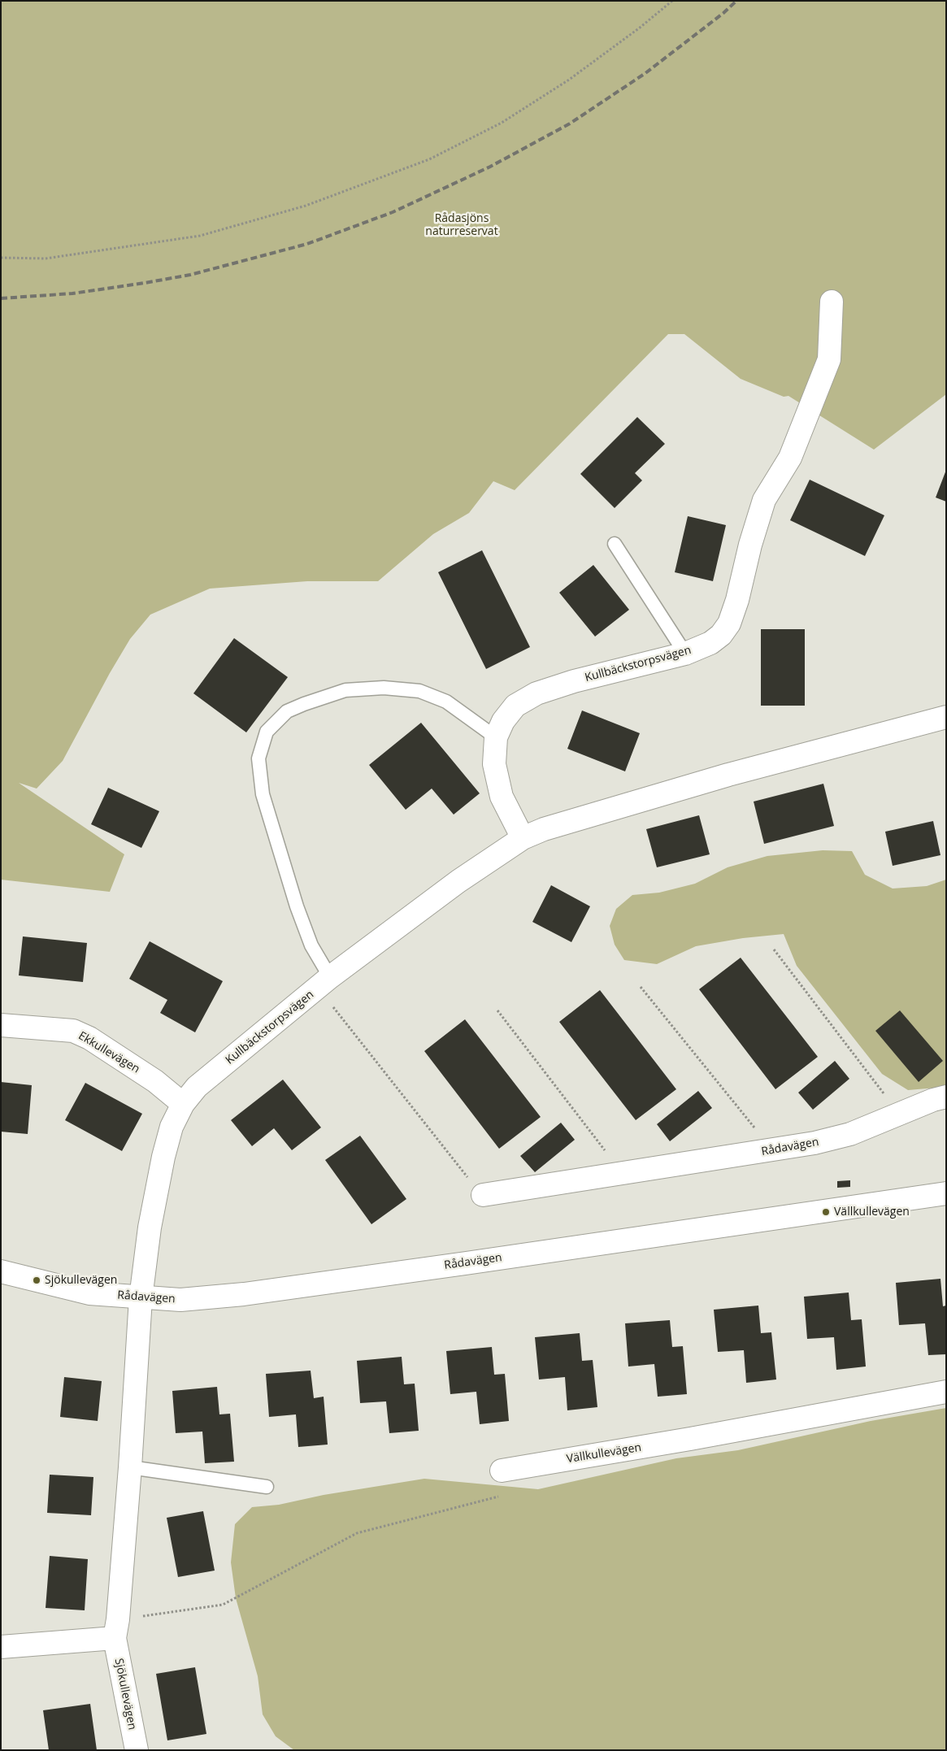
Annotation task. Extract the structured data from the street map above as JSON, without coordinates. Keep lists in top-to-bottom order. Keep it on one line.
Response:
{"streets":{"street":["Kullbäckstorpsvägen","Ekkullevägen","Rådavägen","Vällkullevägen","Sjökullevägen"]},"crossings":[["Kullbäckstorpsvägen","Ekkullevägen"],["Kullbäckstorpsvägen","Rådavägen"],["Kullbäckstorpsvägen","Sjökullevägen"],["Rådavägen","Sjökullevägen"]],"parks":["Rådasjöns naturreservat"],"places":["Vällkullevägen","Sjökullevägen"]}
